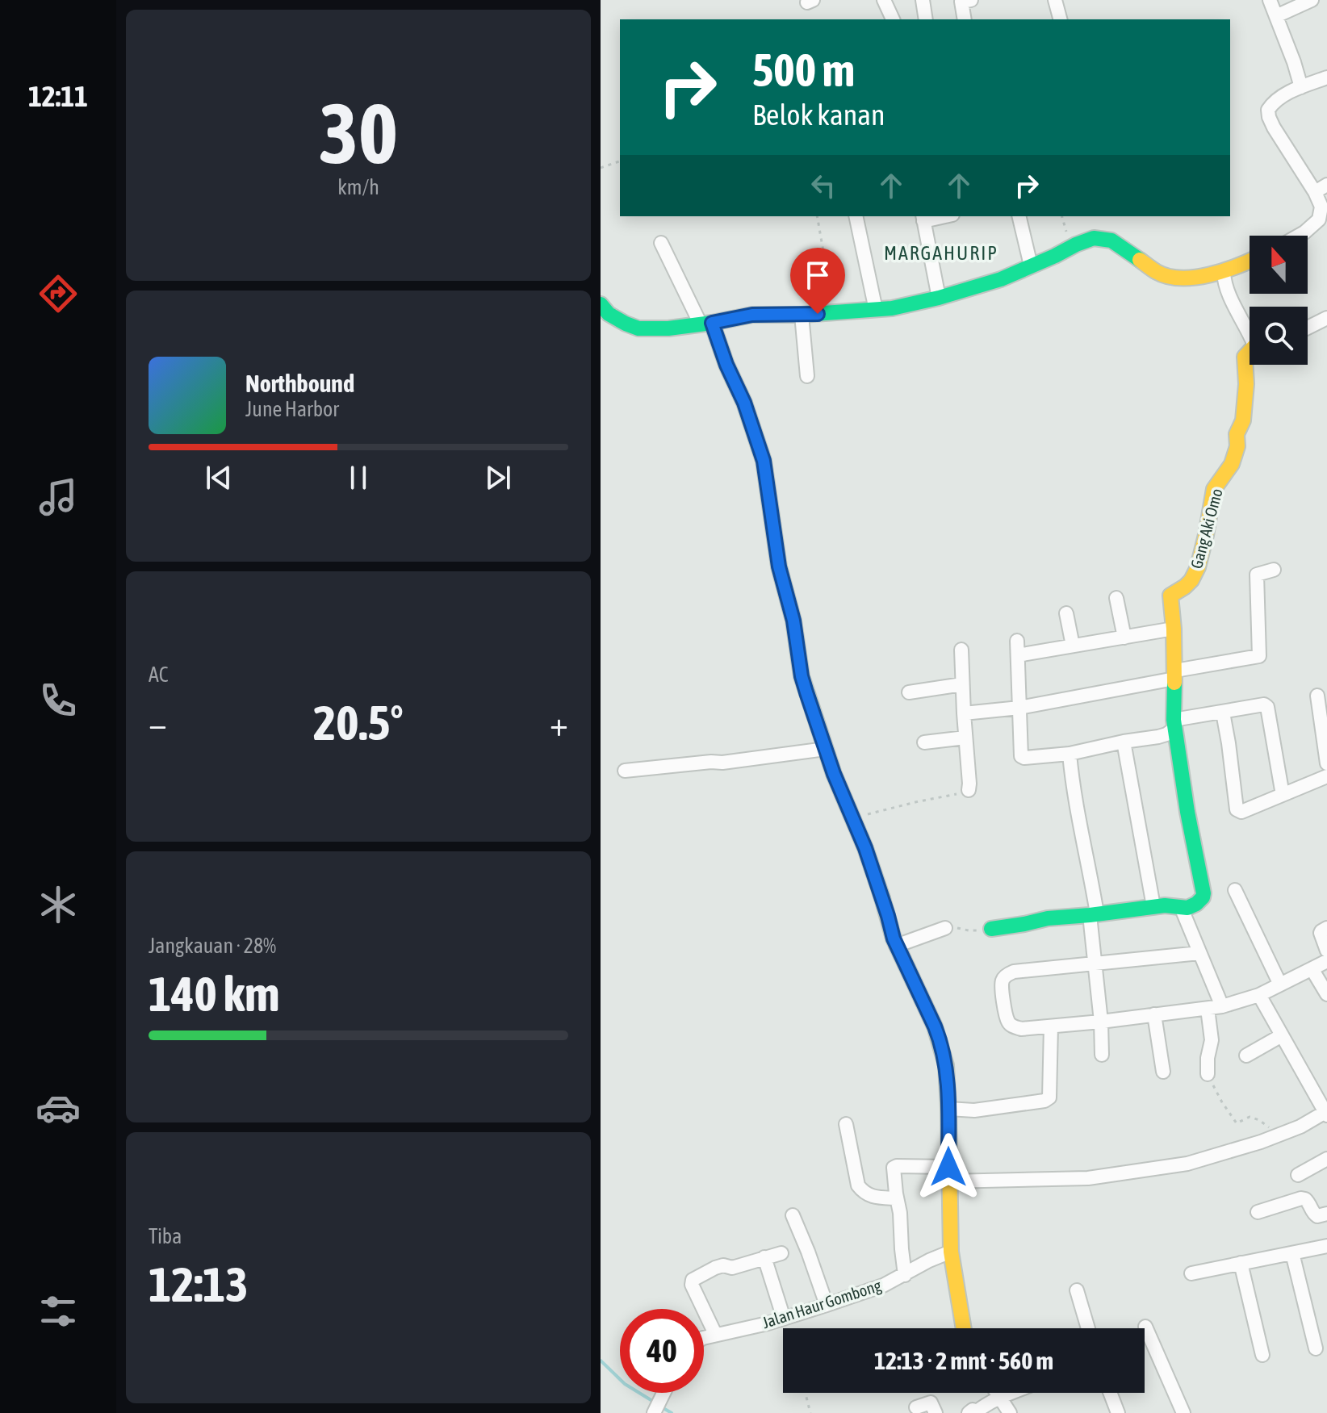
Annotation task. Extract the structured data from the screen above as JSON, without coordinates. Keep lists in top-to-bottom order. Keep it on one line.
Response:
{"streets":{"street":["Gang Aki Omo","Jalan Haur Gombong"]},"districts":["MARGAHURIP"],"north":"top","page":{"tabs":"12:11","tile":[["30","km/h"],"AC",["Jangkauan · 28%","140 km"],["Tiba","12:13"]],"turn":["500 m","Belok kanan"],"song":["Northbound","June Harbor"],"heat":["−","20.5°","+"],"limit":"40","trip":"12:13 · 2 mnt · 560 m"}}
